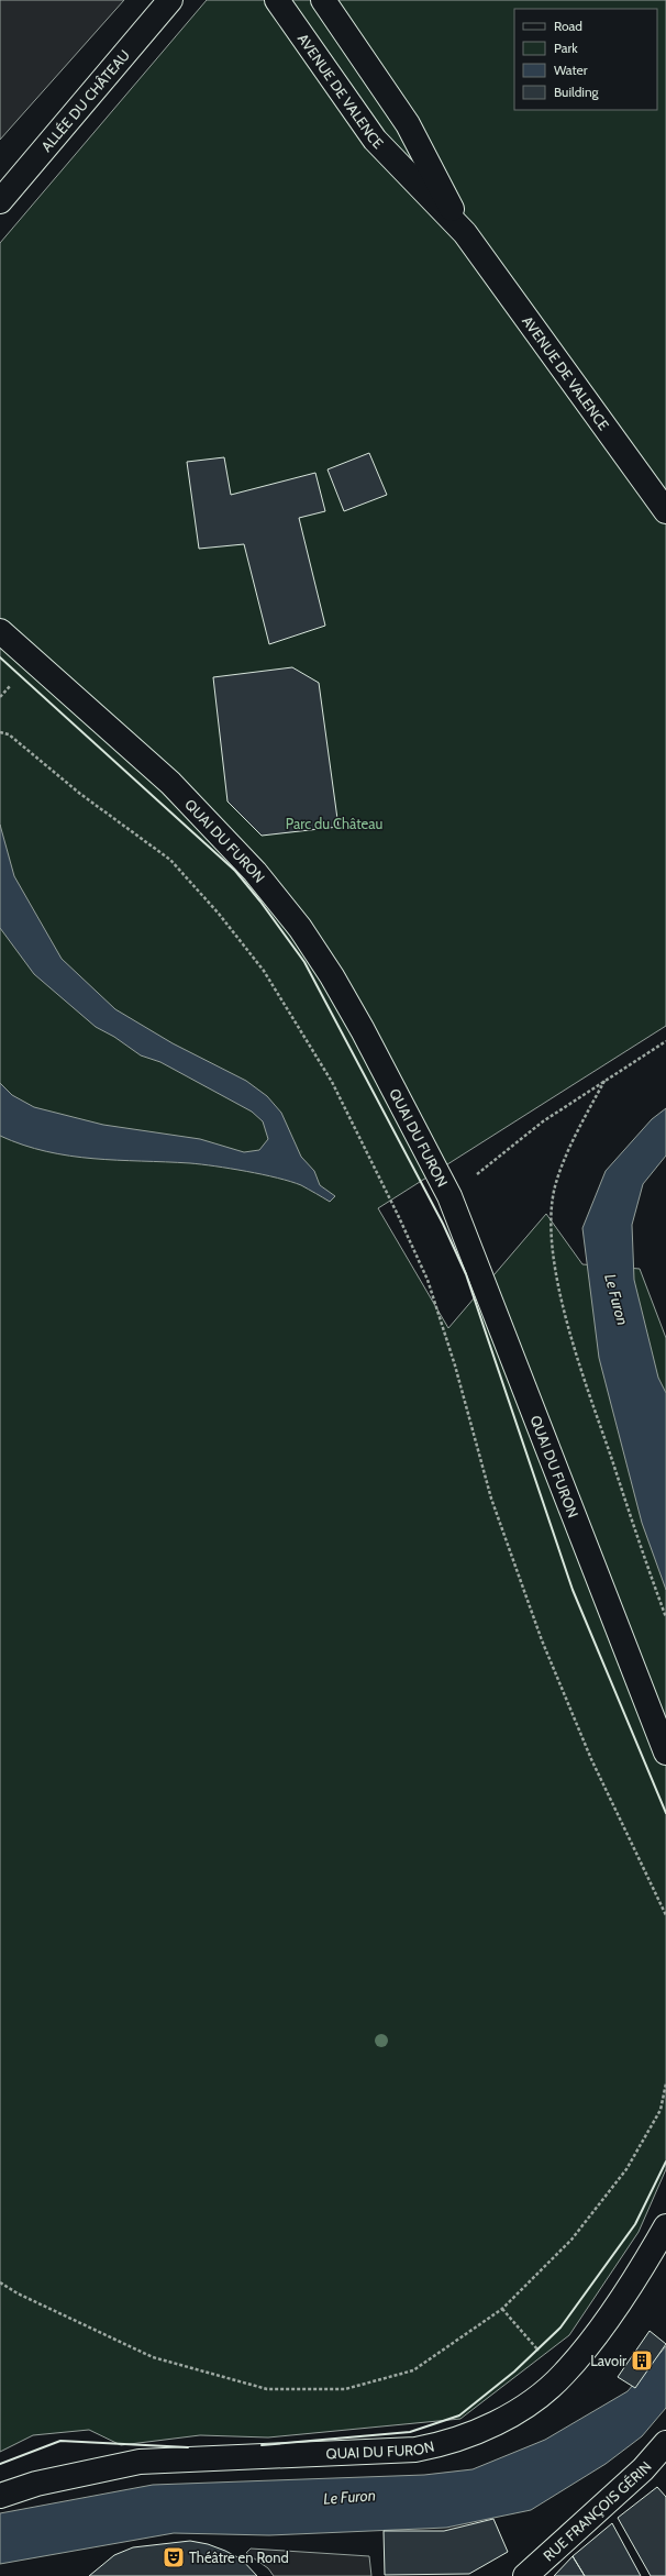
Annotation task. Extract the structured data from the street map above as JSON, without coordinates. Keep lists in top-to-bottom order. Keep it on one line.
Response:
{"streets":{"street":["AVENUE DE VALENCE","ALLÉE DU CHÂTEAU","QUAI DU FURON","RUE FRANÇOIS GÉRIN"]},"water":["Le Furon"],"parks":["Parc du Château"],"places":{"building":["Lavoir"],"theatre":["Théâtre en Rond"]},"legend":["Road","Park","Water","Building"]}
